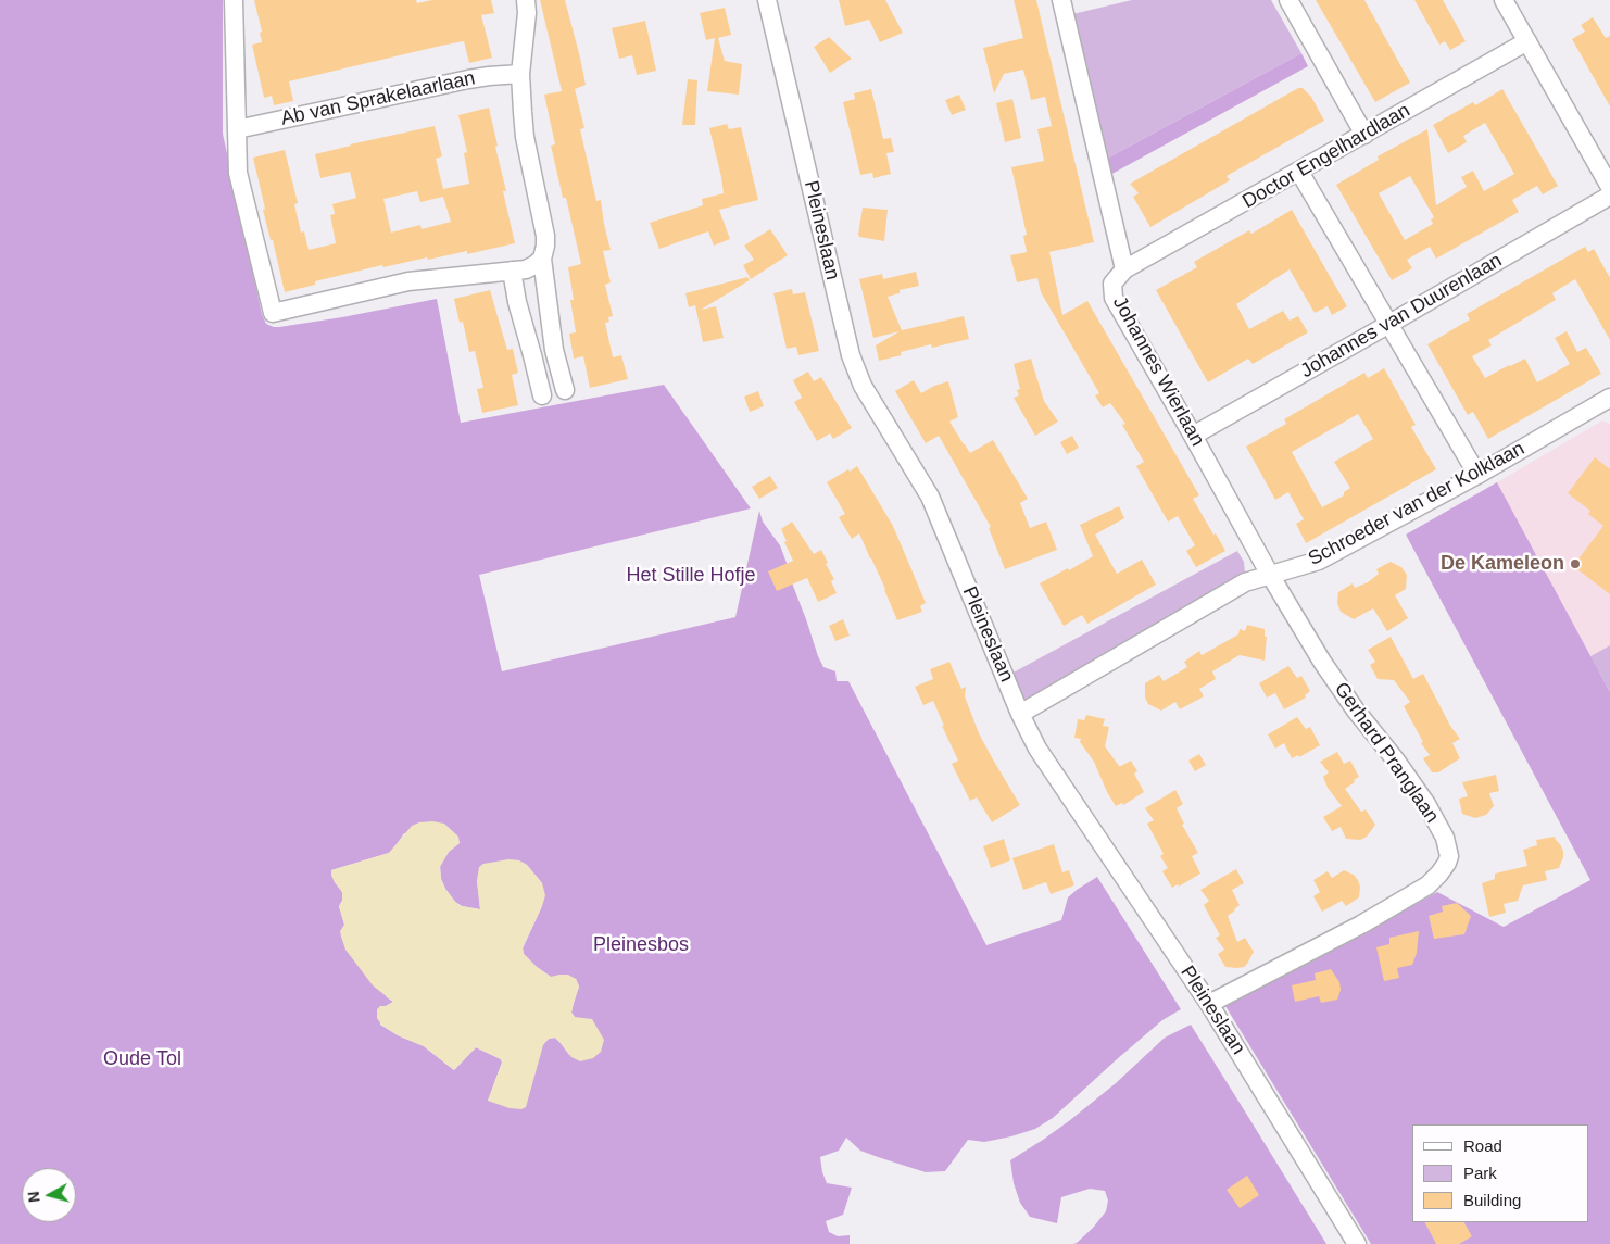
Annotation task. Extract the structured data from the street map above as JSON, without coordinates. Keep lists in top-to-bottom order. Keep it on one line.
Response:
{"streets":{"street":["Ab van Sprakelaarlaan","Doctor Engelhardlaan","Pleineslaan","Johannes van Duurenlaan","Johannes Wierlaan","Schroeder van der Kolklaan","Gerhard Pranglaan"]},"crossings":[["Doctor Engelhardlaan","Johannes Wierlaan"],["Pleineslaan","Schroeder van der Kolklaan"],["Pleineslaan","Gerhard Pranglaan"],["Johannes van Duurenlaan","Johannes Wierlaan"],["Johannes Wierlaan","Schroeder van der Kolklaan"],["Johannes Wierlaan","Gerhard Pranglaan"],["Schroeder van der Kolklaan","Gerhard Pranglaan"]],"parks":["Het Stille Hofje","Pleinesbos","Oude Tol"],"places":["De Kameleon"],"legend":["Road","Park","Building"],"north":"left"}
